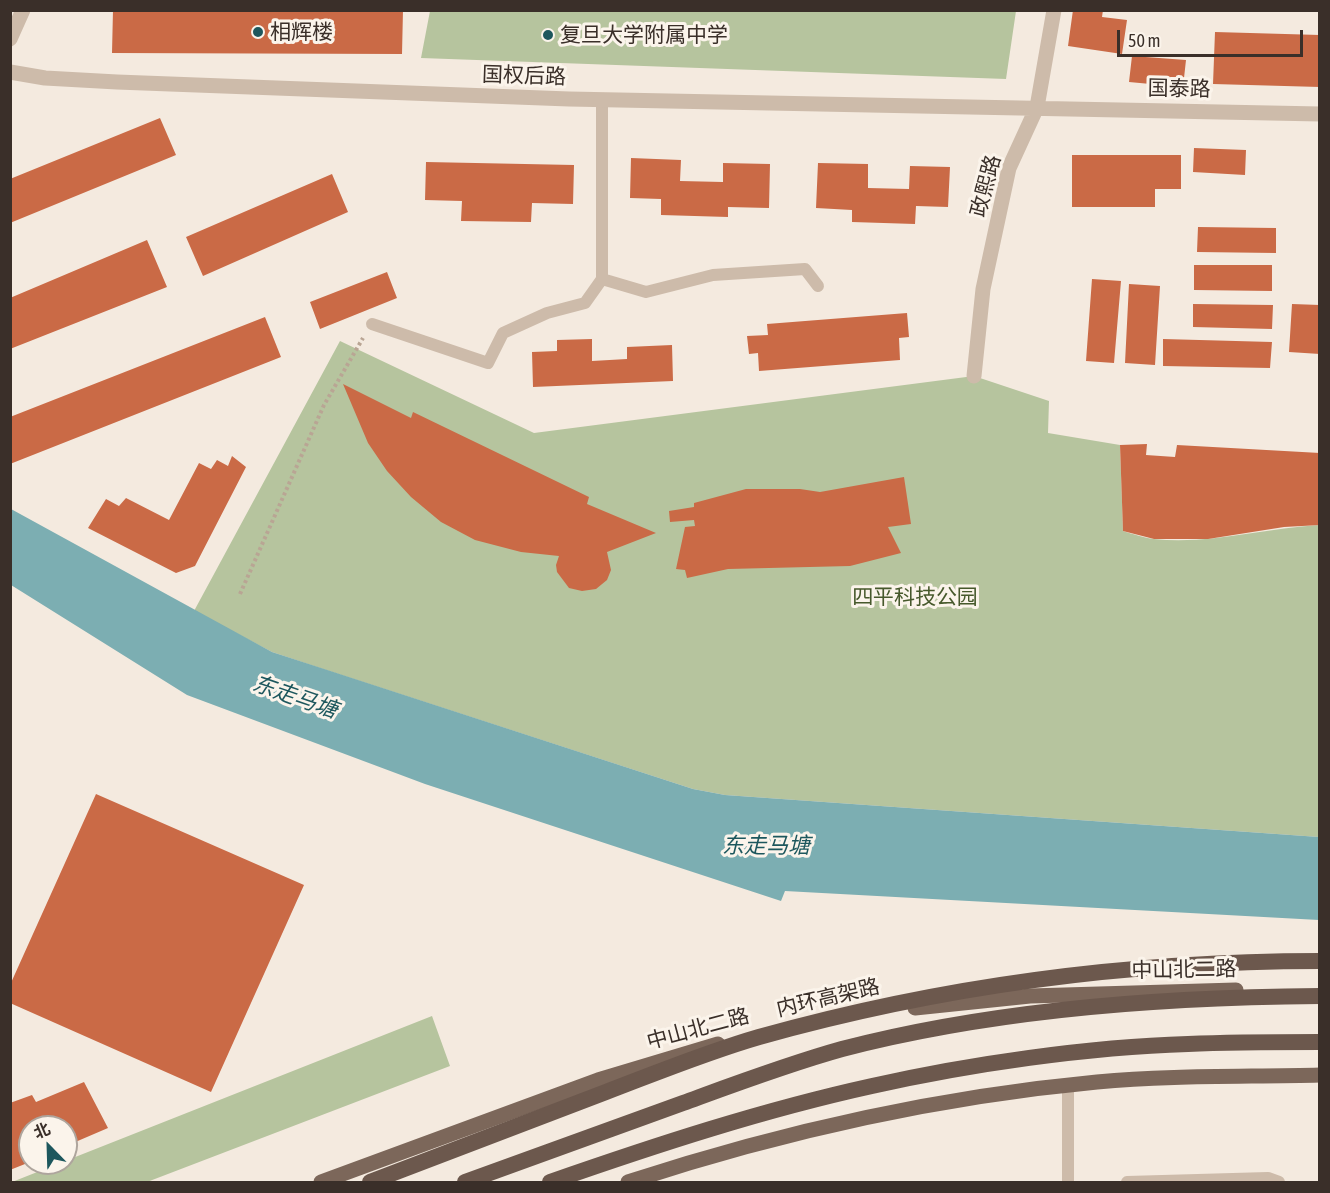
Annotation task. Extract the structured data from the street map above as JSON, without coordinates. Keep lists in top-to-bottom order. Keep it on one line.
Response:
{"streets":{"highway":["内环高架路"],"main road":["中山北二路"],"street":["国权后路","国泰路","政熙路"]},"crossings":[["国权后路","国泰路"],["国权后路","政熙路"],["国泰路","政熙路"]],"water":["东走马塘"],"parks":["四平科技公园"],"places":["相辉楼","复旦大学附属中学"],"scale_bar":"50 m","north":"top left"}
